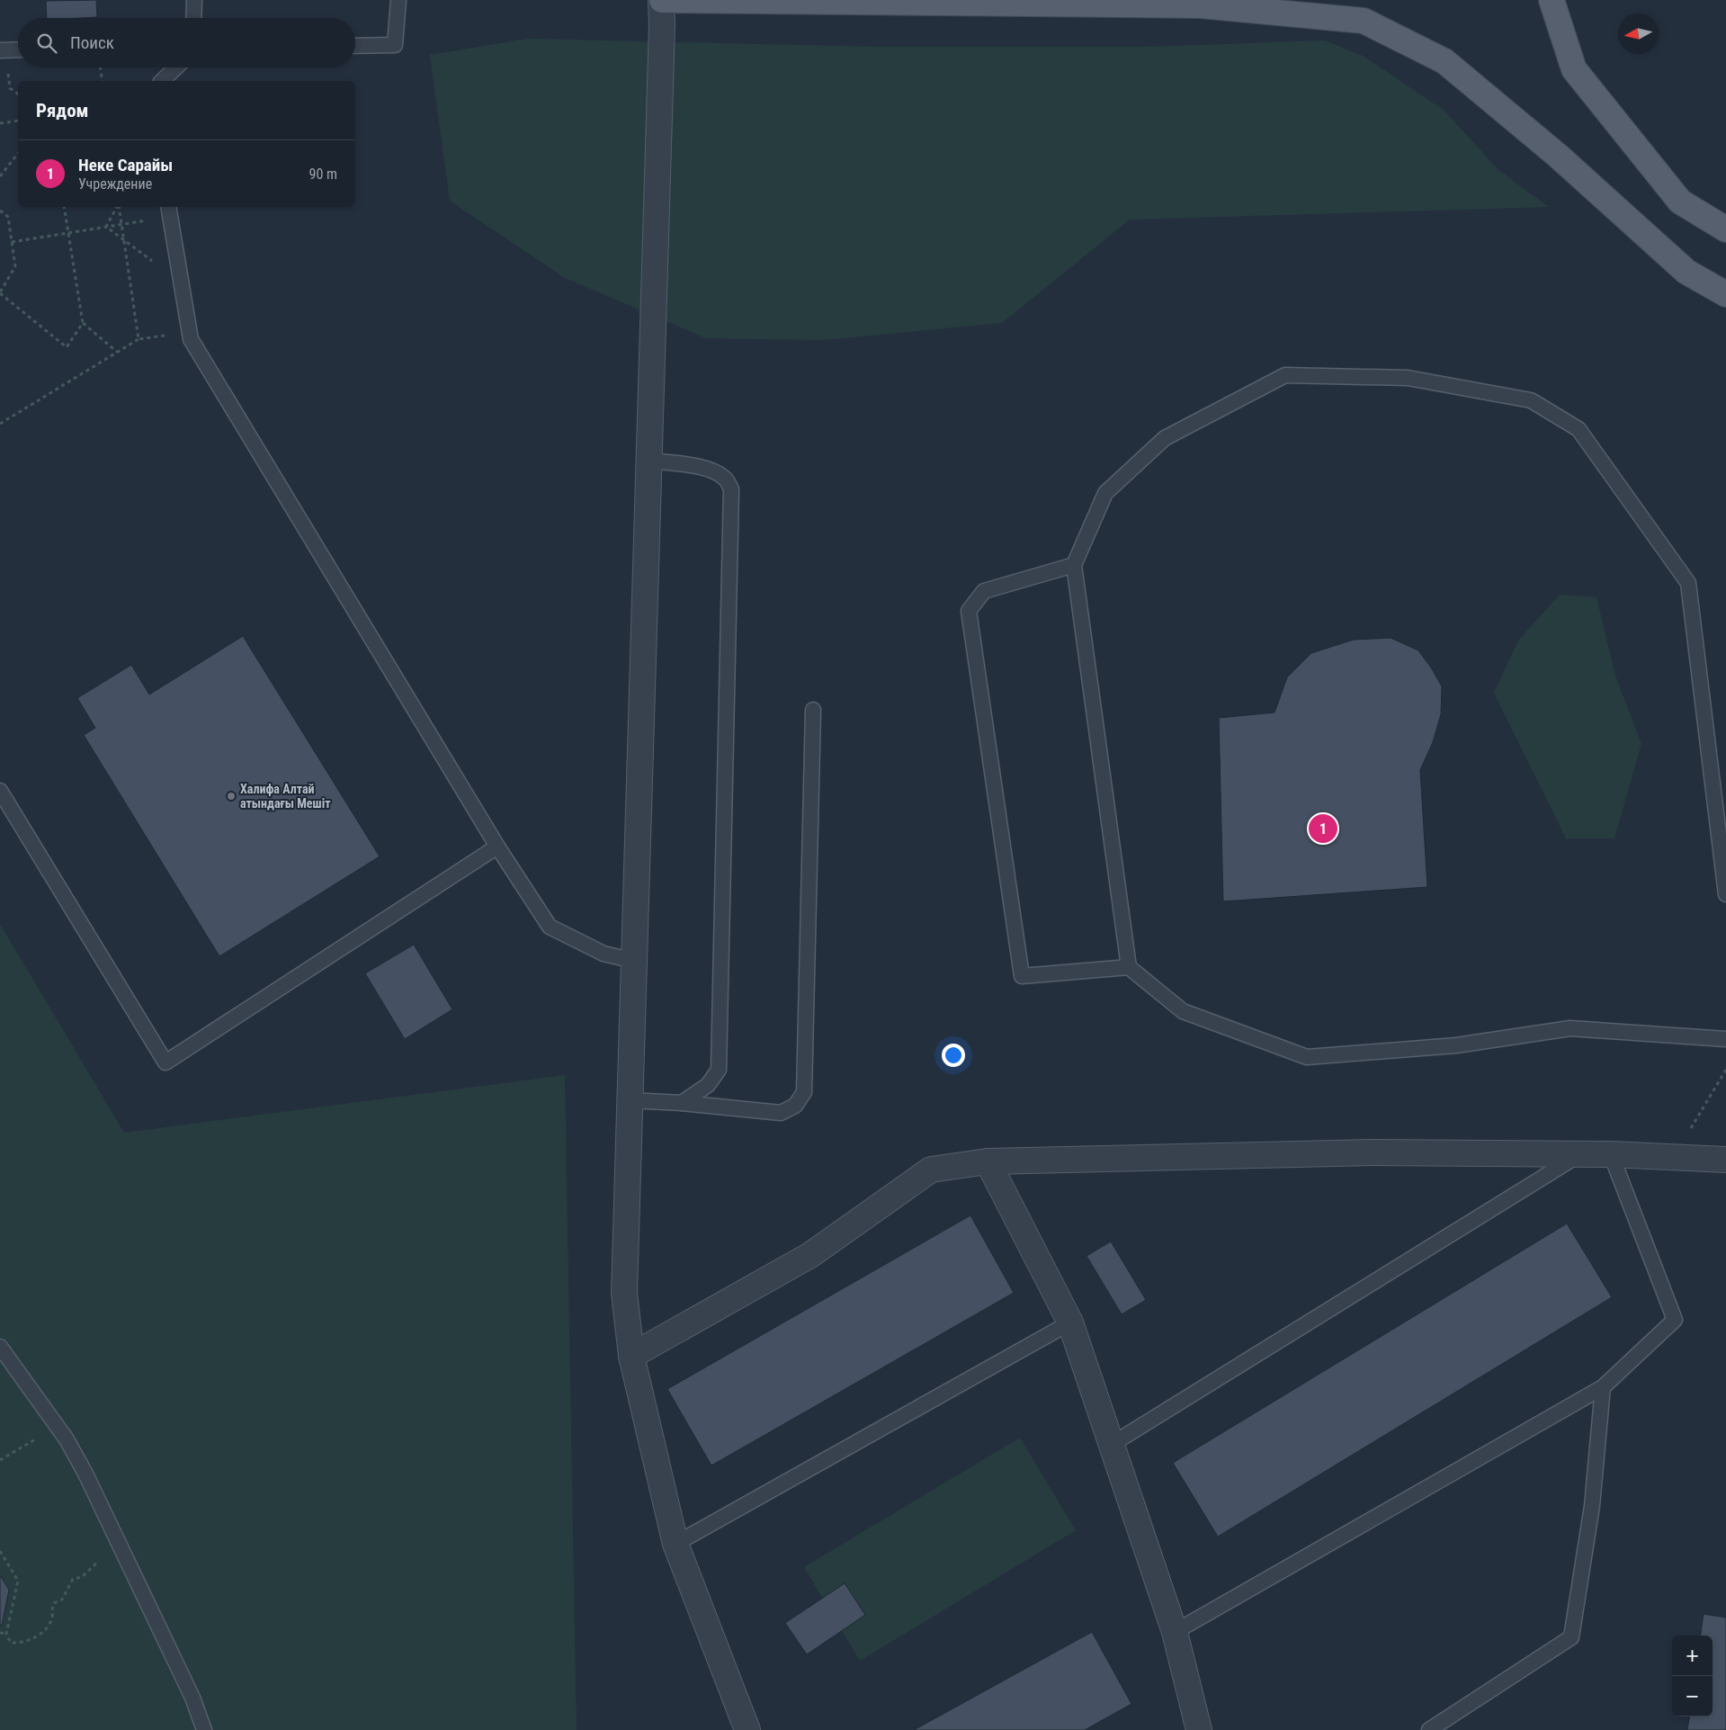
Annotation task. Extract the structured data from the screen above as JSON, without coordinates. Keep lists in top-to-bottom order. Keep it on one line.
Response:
{"places":["Халифа Алтай атындағы Мешіт"],"north":"left","page":{"search":"Поиск","heading":"Рядом","list":[{"mark":"1","name":"Неке Сарайы","note":"Учреждение","value":"90 m"}],"pins":"1","map_buttons":["+","−"]}}
